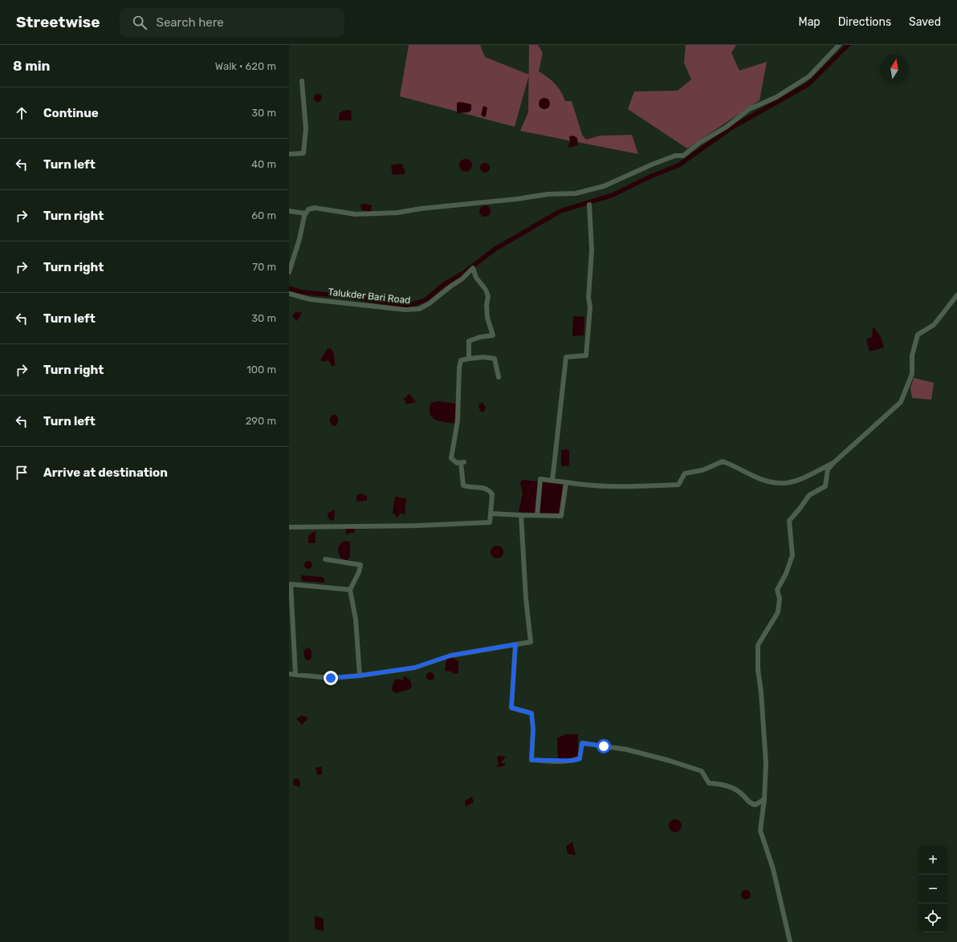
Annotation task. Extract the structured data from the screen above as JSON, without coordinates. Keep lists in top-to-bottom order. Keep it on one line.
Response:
{"streets":{"street":["Talukder Bari Road"]},"north":"top","page":{"header":"Streetwise","search":"Search here","nav":["Map","Directions","Saved"],"heading":["8 min","Walk · 620 m"],"list":[["Continue","30 m"],["Turn left","40 m"],["Turn right","60 m"],["Turn right","70 m"],["Turn left","30 m"],["Turn right","100 m"],["Turn left","290 m"],"Arrive at destination"],"map_buttons":["+","−"]}}
